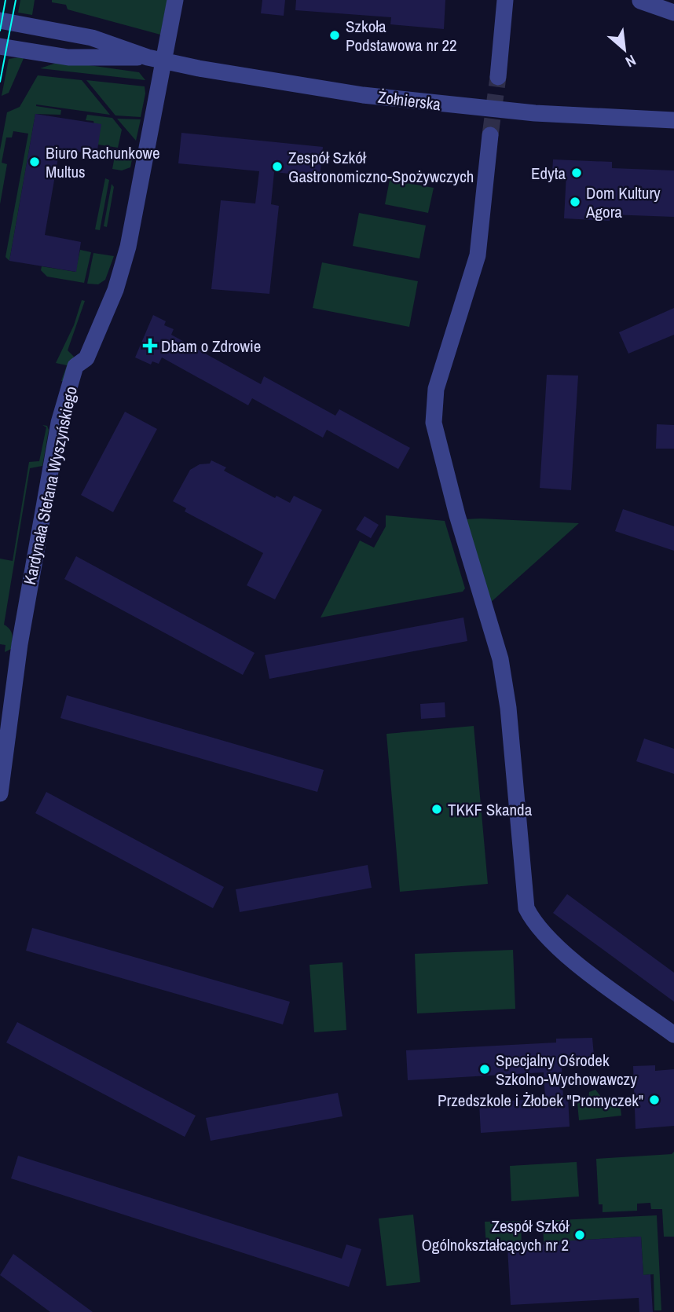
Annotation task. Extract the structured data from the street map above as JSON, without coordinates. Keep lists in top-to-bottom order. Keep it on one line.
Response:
{"streets":{"street":["Żołnierska","Kardynała Stefana Wyszyńskiego"]},"crossings":[["Żołnierska","Kardynała Stefana Wyszyńskiego"]],"places":{"other":["Szkoła Podstawowa nr 22","Biuro Rachunkowe Multus","Zespół Szkół Gastronomiczno-Spożywczych","Edyta","Dom Kultury Agora","TKKF Skanda","Specjalny Ośrodek Szkolno-Wychowawczy","Przedszkole i Żłobek \"Promyczek\"","Zespół Szkół Ogólnokształcących nr 2"],"health":["Dbam o Zdrowie"]},"north":"bottom right"}
